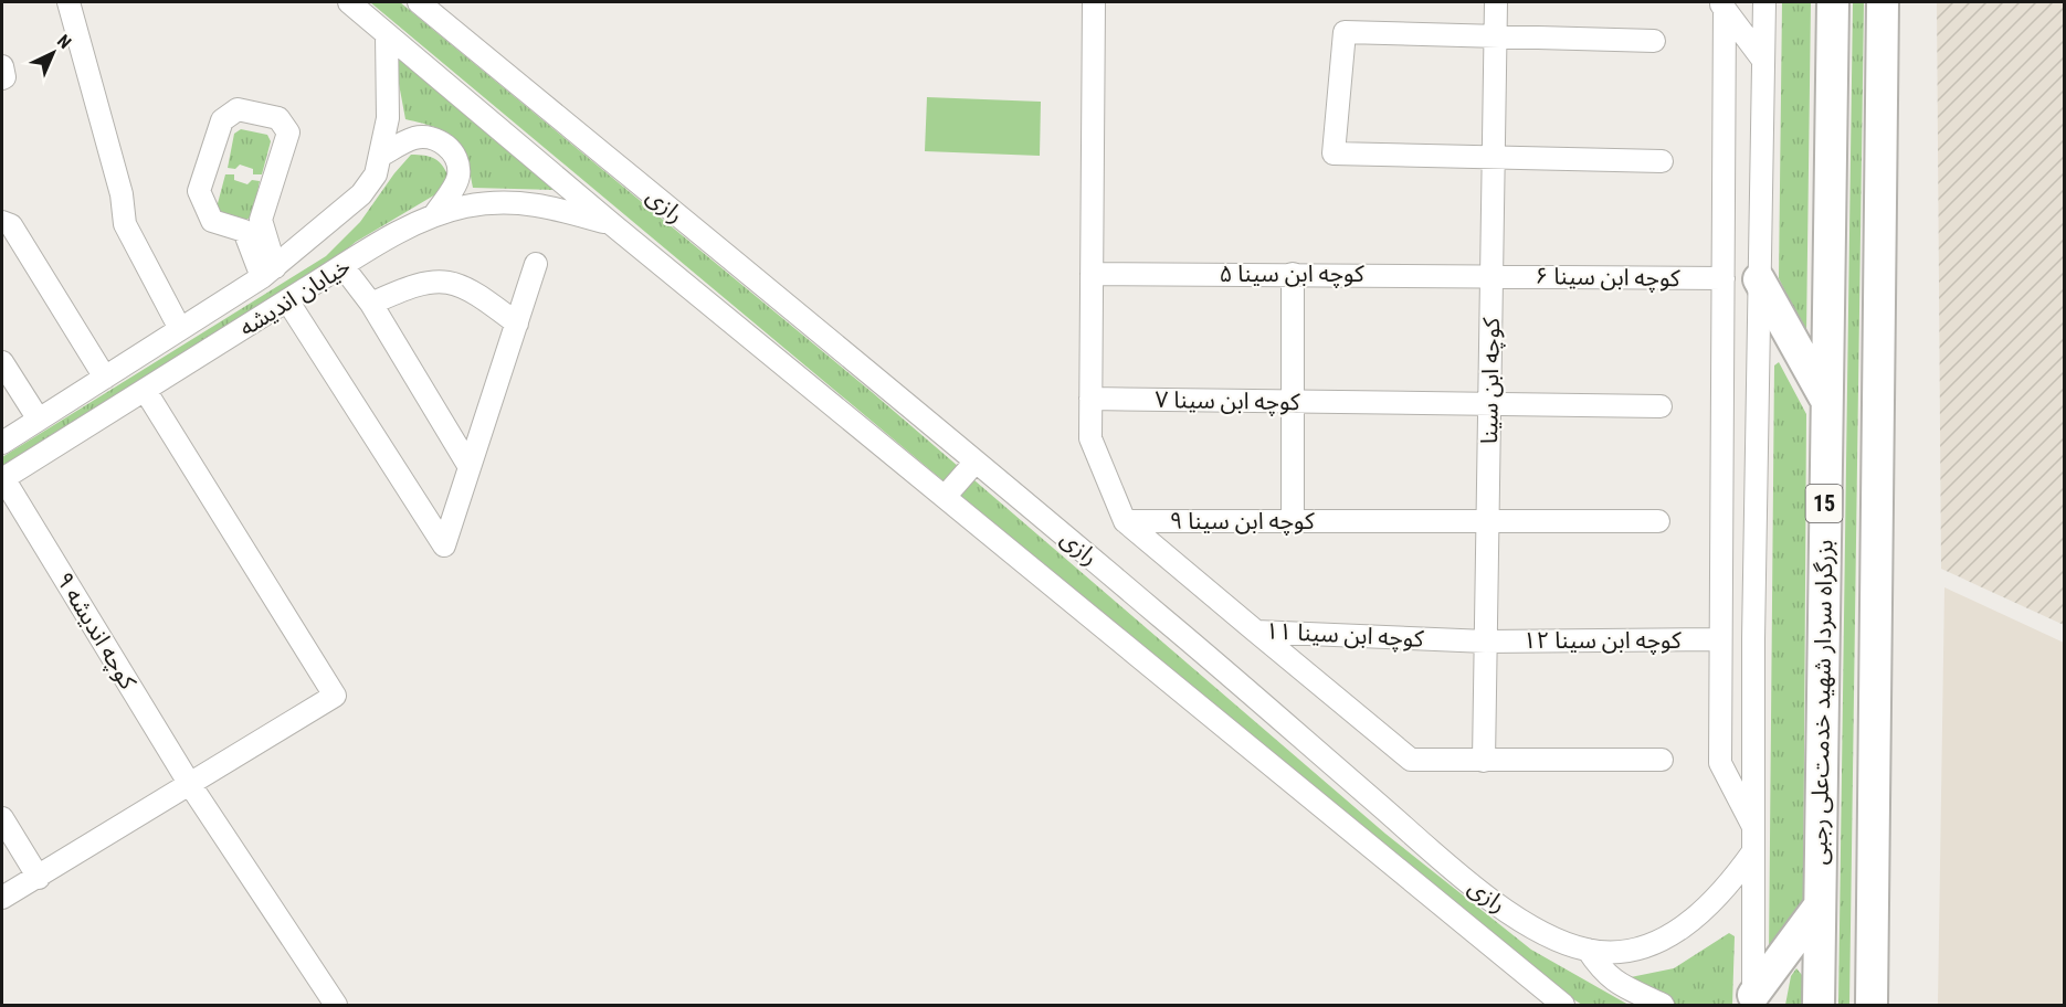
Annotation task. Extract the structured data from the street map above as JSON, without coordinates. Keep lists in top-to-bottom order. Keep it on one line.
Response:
{"streets":{"highway":["15","بزرگراه سردار شهید خدمت‌علی رجبی"],"street":["رازی","کوچه ابن سینا ۵","کوچه ابن سینا ۶","خیابان اندیشه","کوچه ابن سینا","کوچه ابن سینا ۷","کوچه ابن سینا ۹","کوچه اندیشه ۹","کوچه ابن سینا ۱۱","کوچه ابن سینا ۱۲"]},"crossings":[["رازی","خیابان اندیشه"],["کوچه ابن سینا ۵","کوچه ابن سینا ۶"],["کوچه ابن سینا ۵","کوچه ابن سینا"],["کوچه ابن سینا ۶","کوچه ابن سینا"],["خیابان اندیشه","کوچه اندیشه ۹"],["کوچه ابن سینا","کوچه ابن سینا ۷"],["کوچه ابن سینا","کوچه ابن سینا ۹"],["کوچه ابن سینا","کوچه ابن سینا ۱۱"],["کوچه ابن سینا","کوچه ابن سینا ۱۲"],["کوچه ابن سینا ۹","کوچه ابن سینا ۱۱"],["کوچه ابن سینا ۱۱","کوچه ابن سینا ۱۲"]],"north":"top right"}
